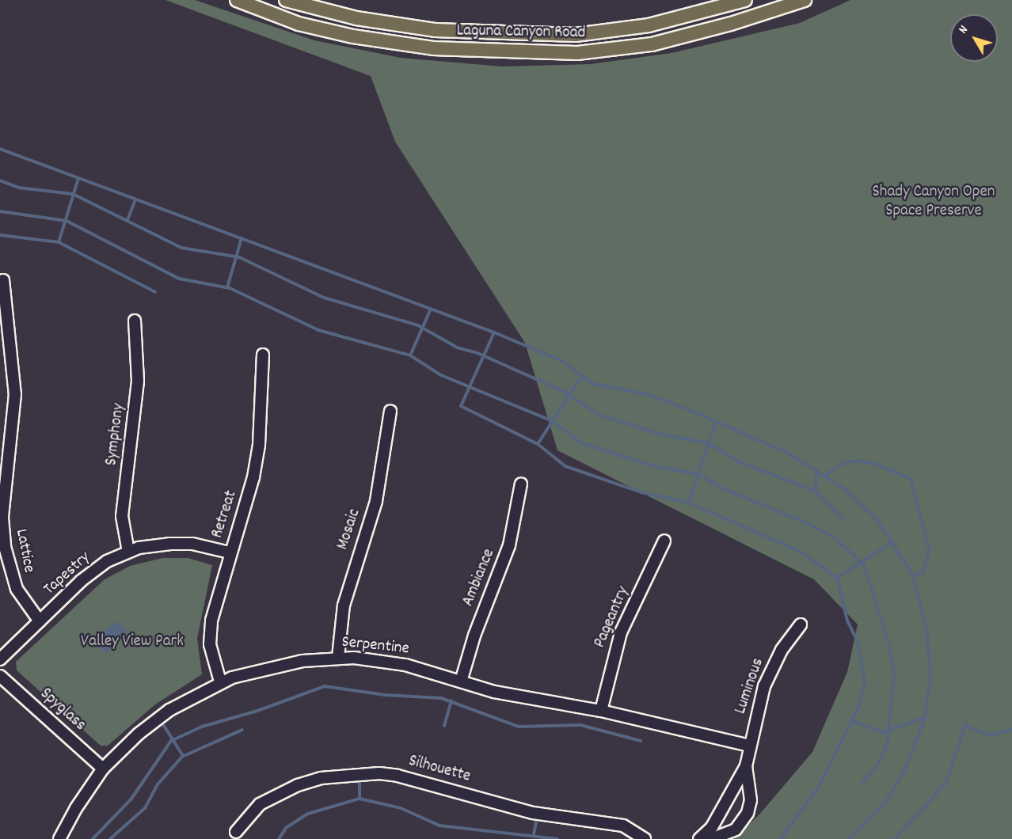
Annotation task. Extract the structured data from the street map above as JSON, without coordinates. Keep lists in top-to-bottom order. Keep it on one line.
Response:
{"streets":{"main road":["Laguna Canyon Road"],"street":["Symphony","Retreat","Mosaic","Lattice","Tapestry","Ambiance","Pageantry","Serpentine","Luminous","Spyglass","Silhouette"]},"crossings":[["Symphony","Tapestry"],["Retreat","Tapestry"],["Retreat","Serpentine"],["Mosaic","Serpentine"],["Lattice","Tapestry"],["Ambiance","Serpentine"],["Pageantry","Serpentine"],["Serpentine","Luminous"],["Serpentine","Spyglass"]],"parks":["Shady Canyon Open Space Preserve","Valley View Park"],"north":"top left"}
